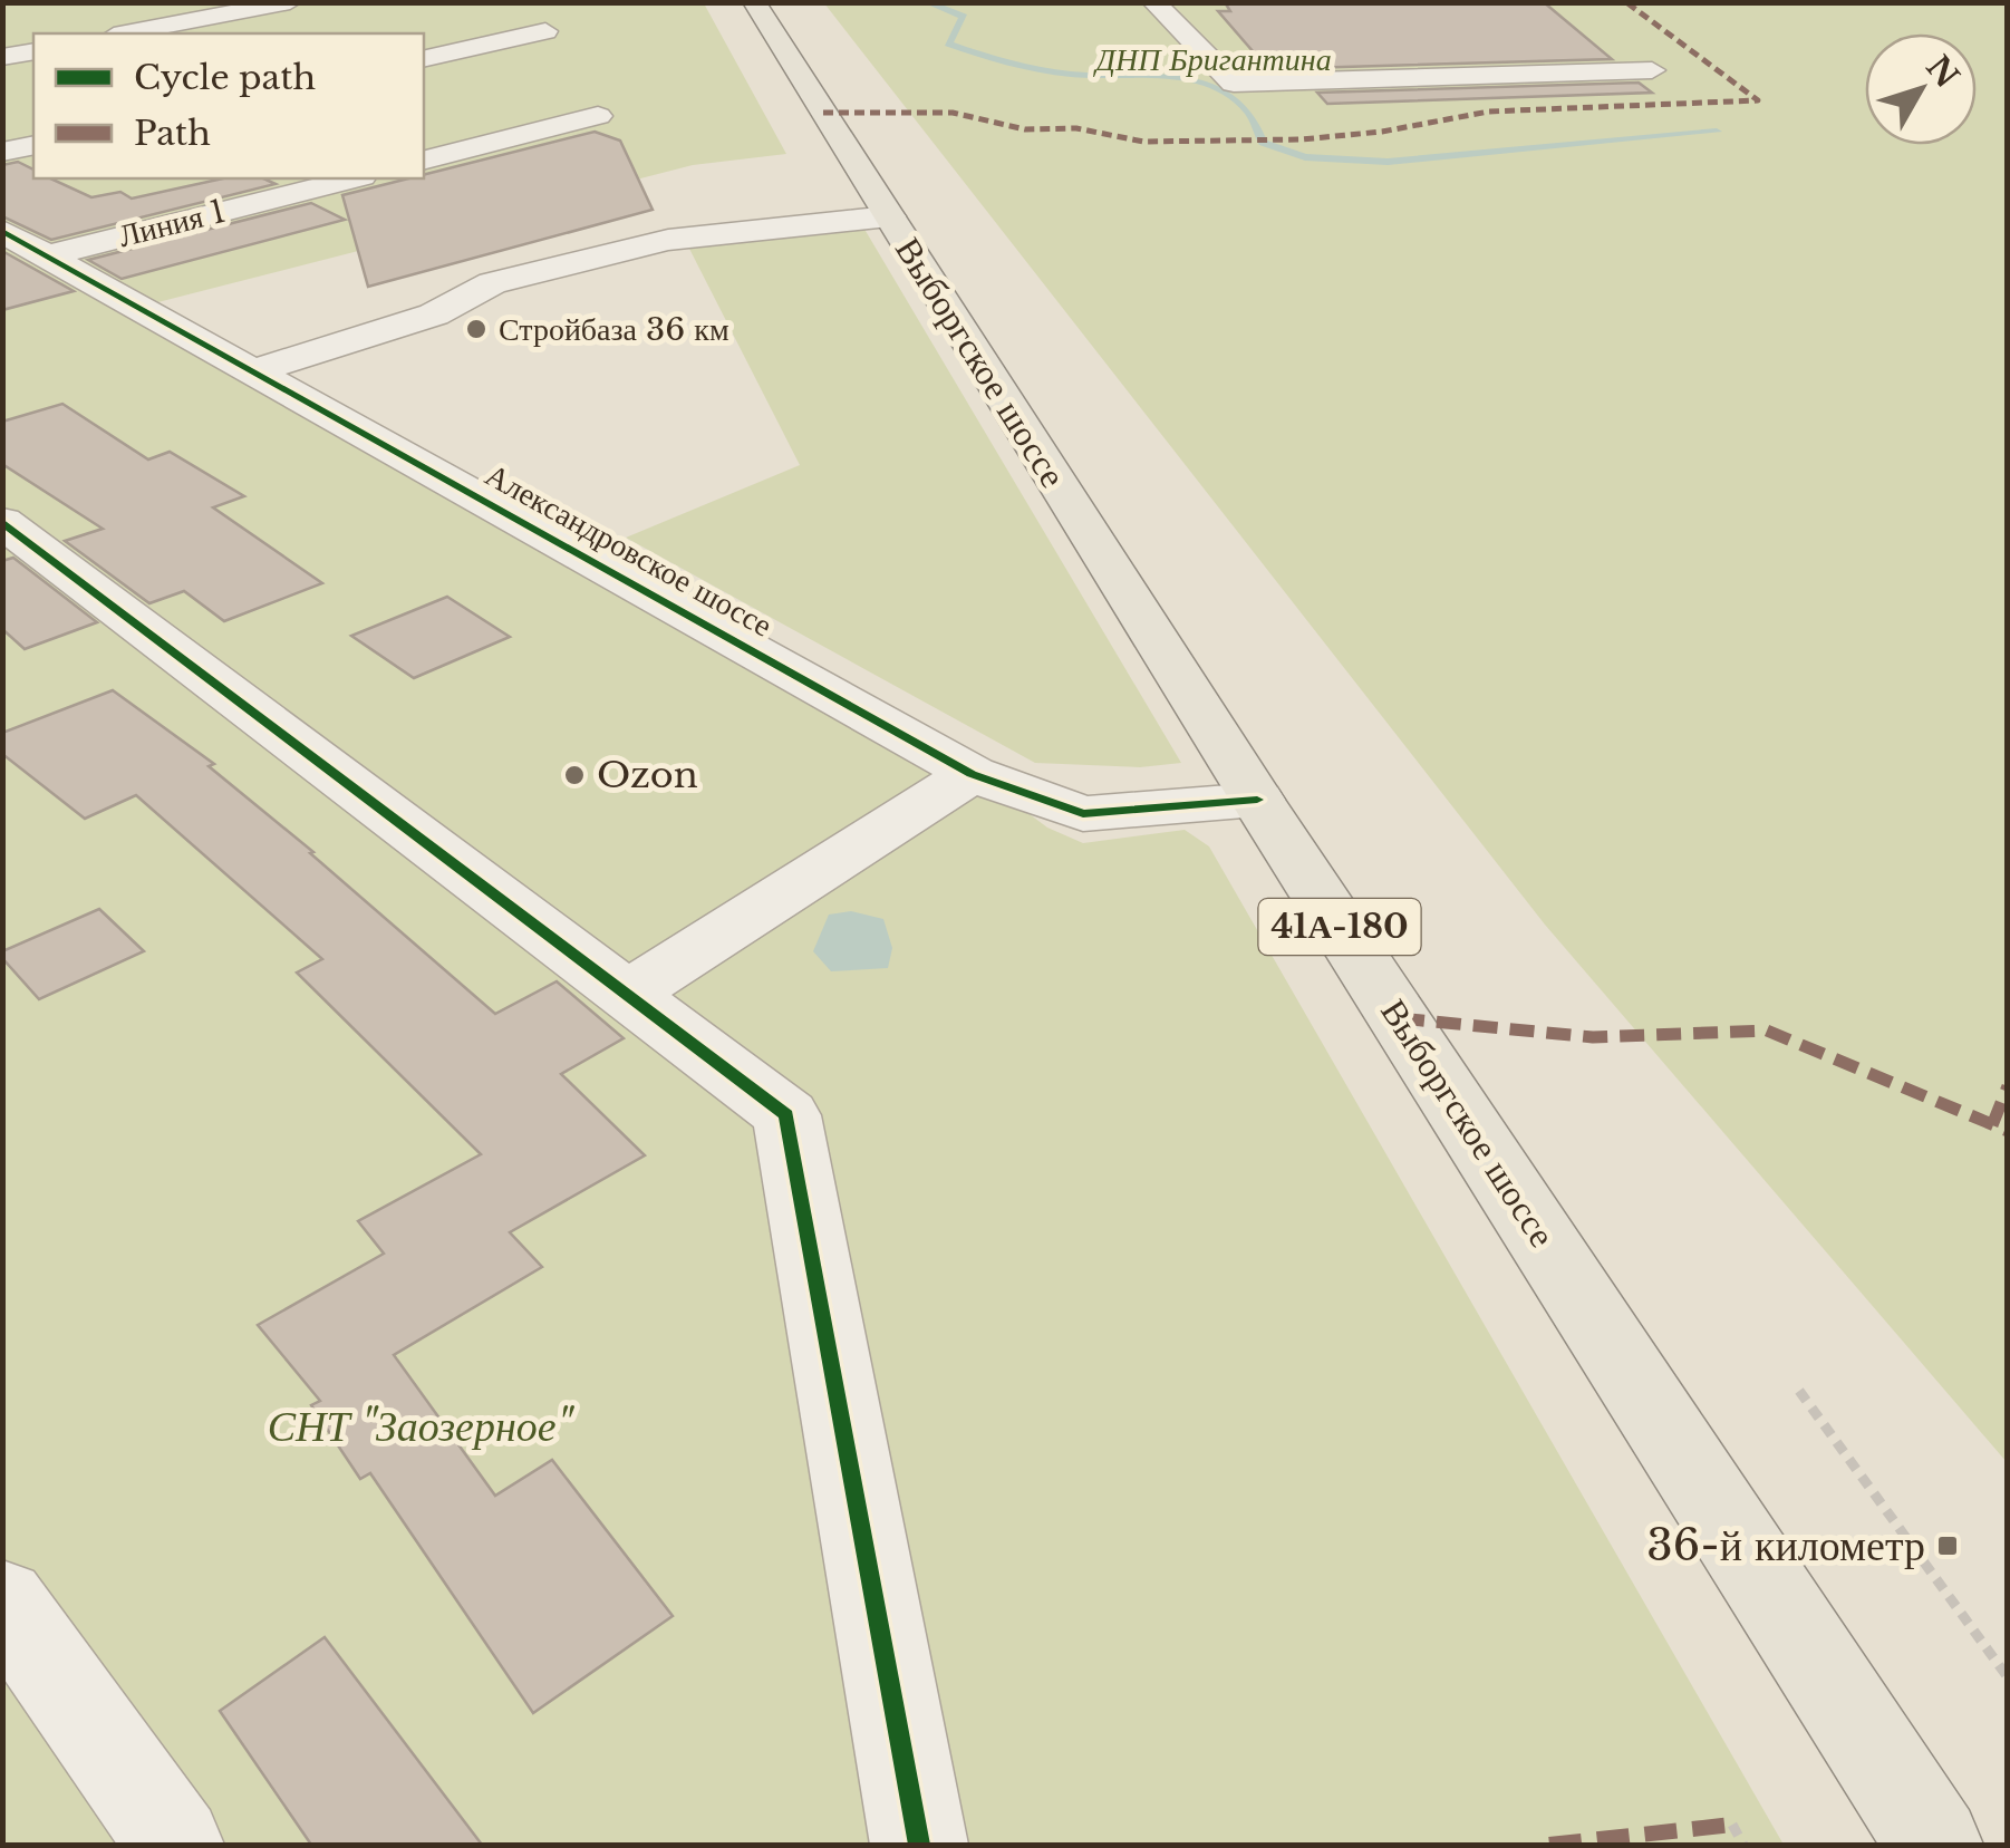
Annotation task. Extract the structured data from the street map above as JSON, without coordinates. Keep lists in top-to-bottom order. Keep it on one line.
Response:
{"streets":{"main road":["Выборгское шоссе","41А-180"],"street":["Линия 1","Александровское шоссе"]},"crossings":[["Линия 1","Александровское шоссе"],["Выборгское шоссе","Александровское шоссе"]],"parks":["ДНП Бригантина","СНТ \"Заозерное\""],"places":{"other":["Стройбаза 36 км","Ozon"],"transit":["36-й километр"]},"legend":["Cycle path","Path"],"north":"top right"}
